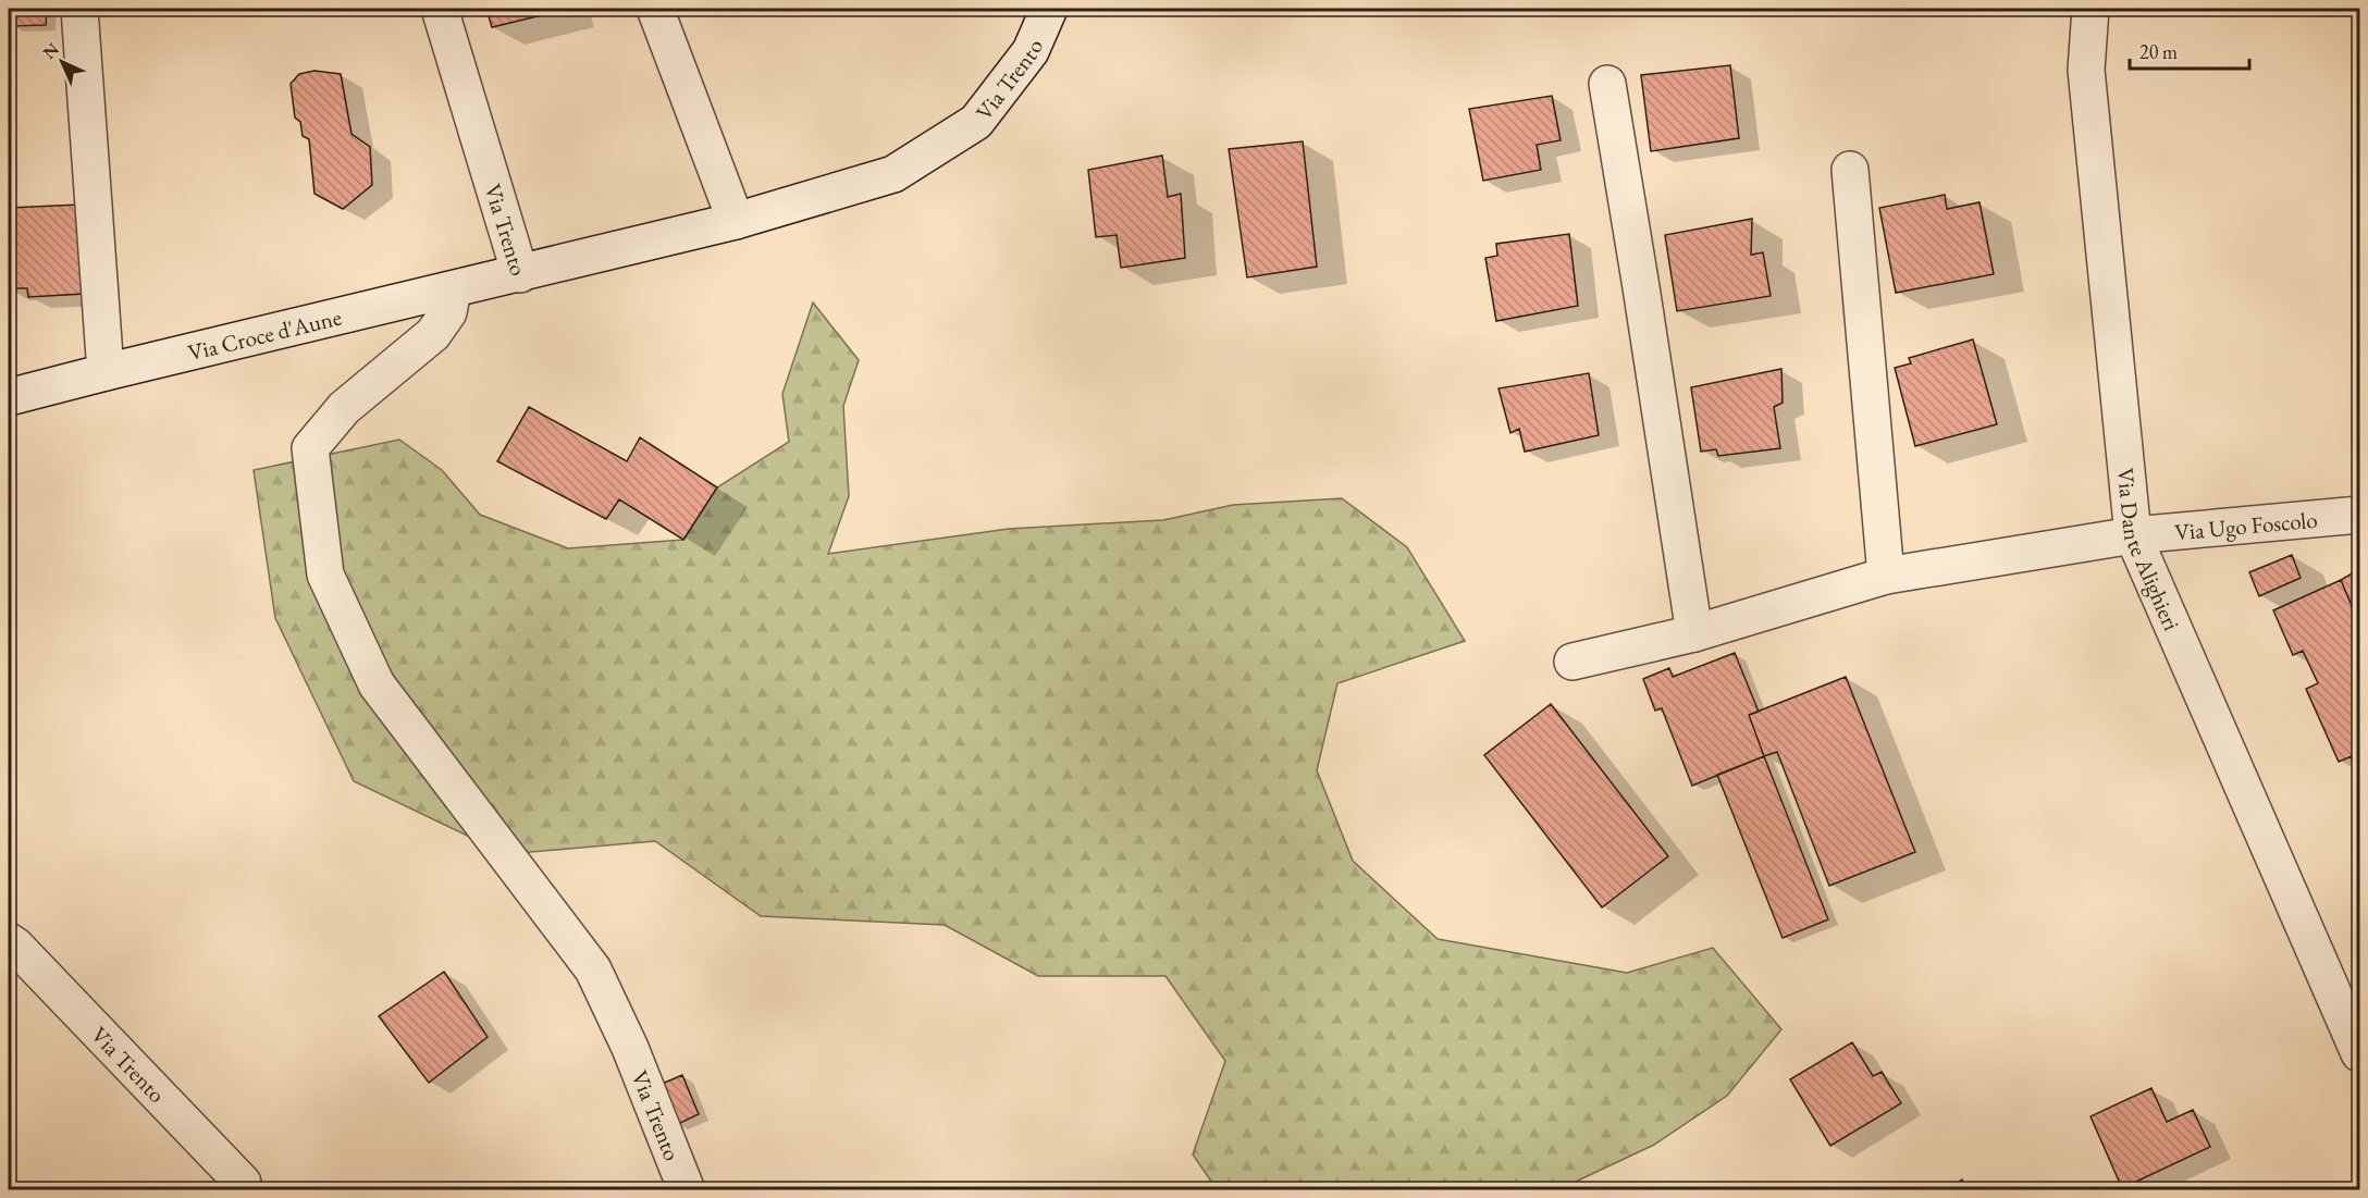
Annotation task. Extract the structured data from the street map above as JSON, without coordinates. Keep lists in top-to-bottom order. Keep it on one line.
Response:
{"streets":{"street":["Via Trento","Via Croce d'Aune","Via Ugo Foscolo","Via Dante Alighieri"]},"crossings":[["Via Trento","Via Croce d'Aune"],["Via Ugo Foscolo","Via Dante Alighieri"]],"scale_bar":"20 m","north":"top left"}
